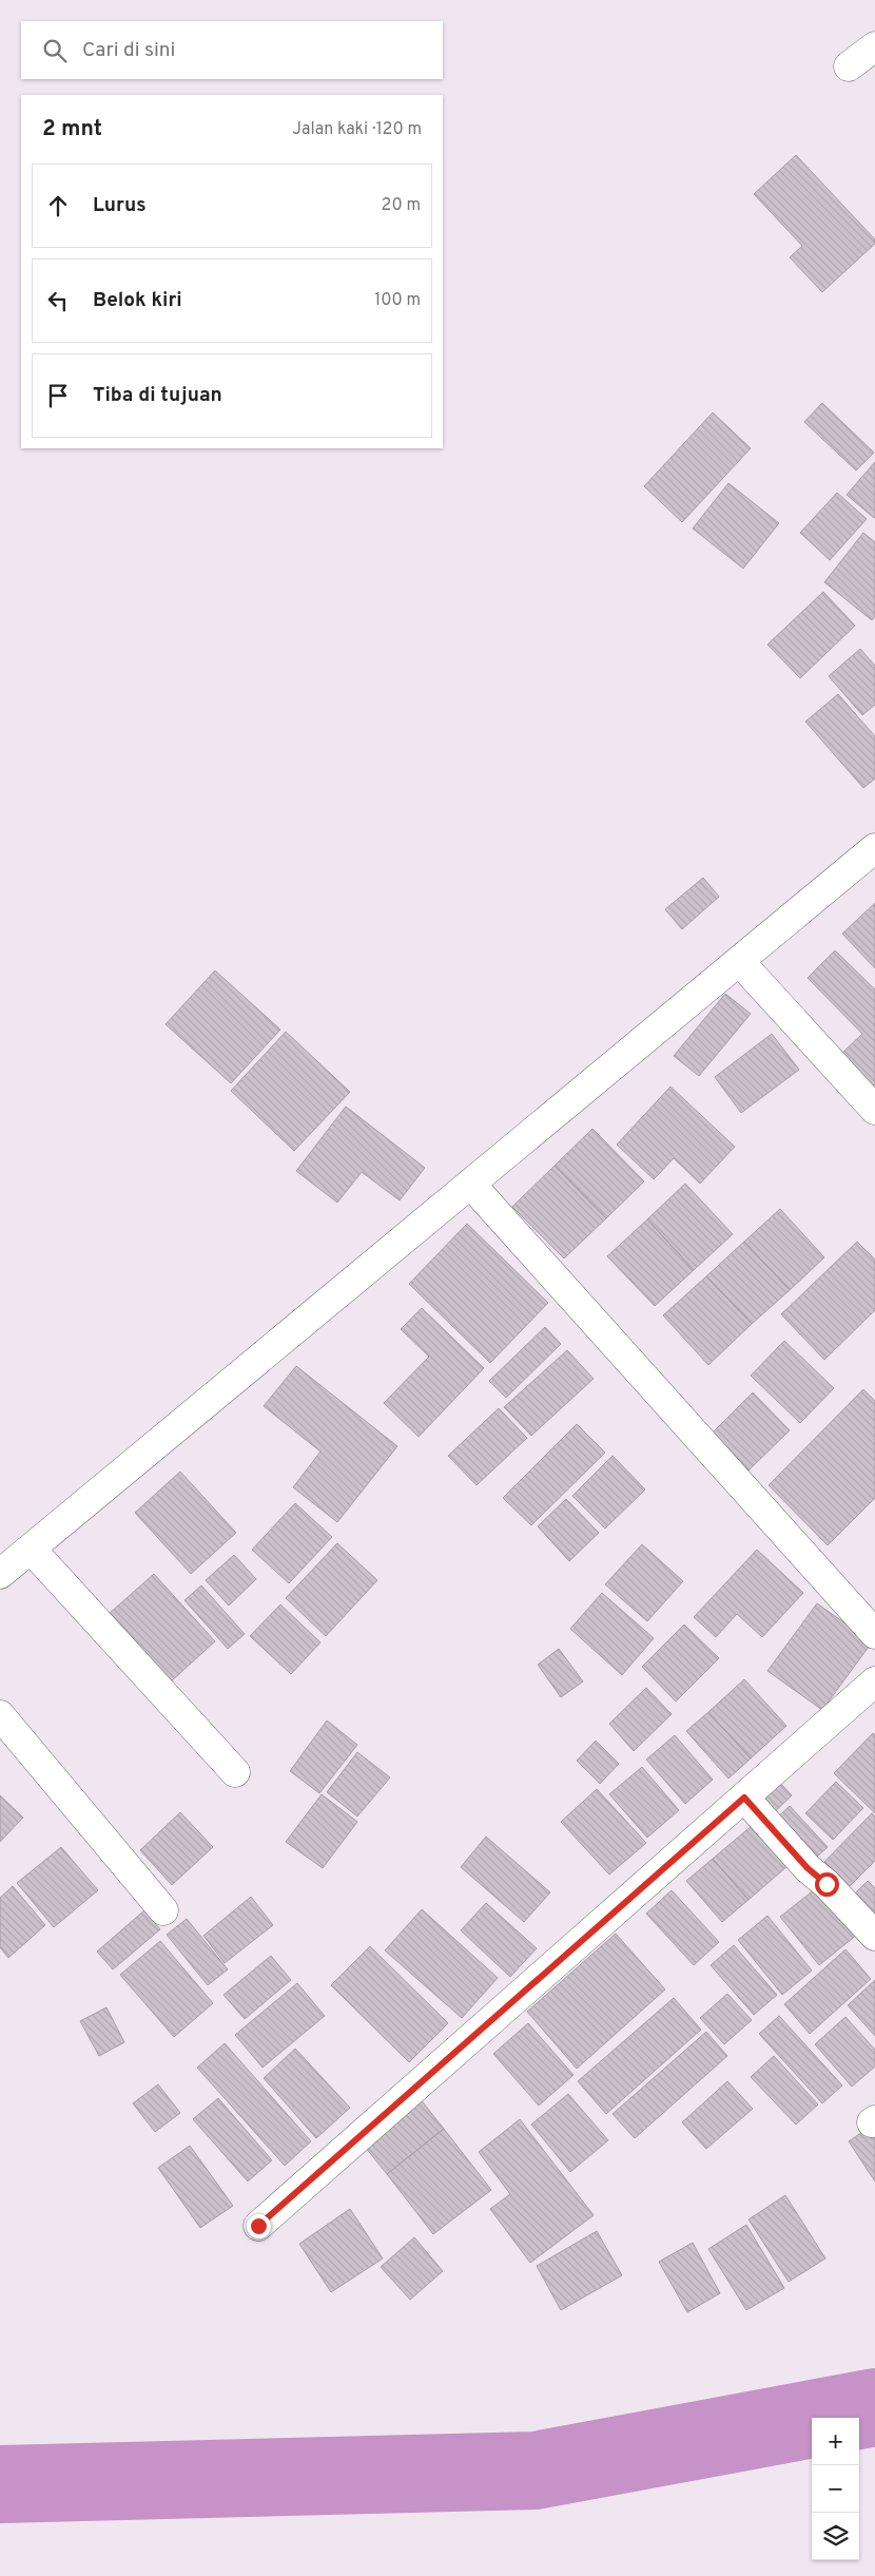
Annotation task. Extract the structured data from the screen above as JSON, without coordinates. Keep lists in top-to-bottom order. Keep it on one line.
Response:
{"page":{"search":"Cari di sini","heading":["2 mnt","Jalan kaki · 120 m"],"list":[["Lurus","20 m"],["Belok kiri","100 m"],"Tiba di tujuan"],"map_buttons":["+","−"]}}
